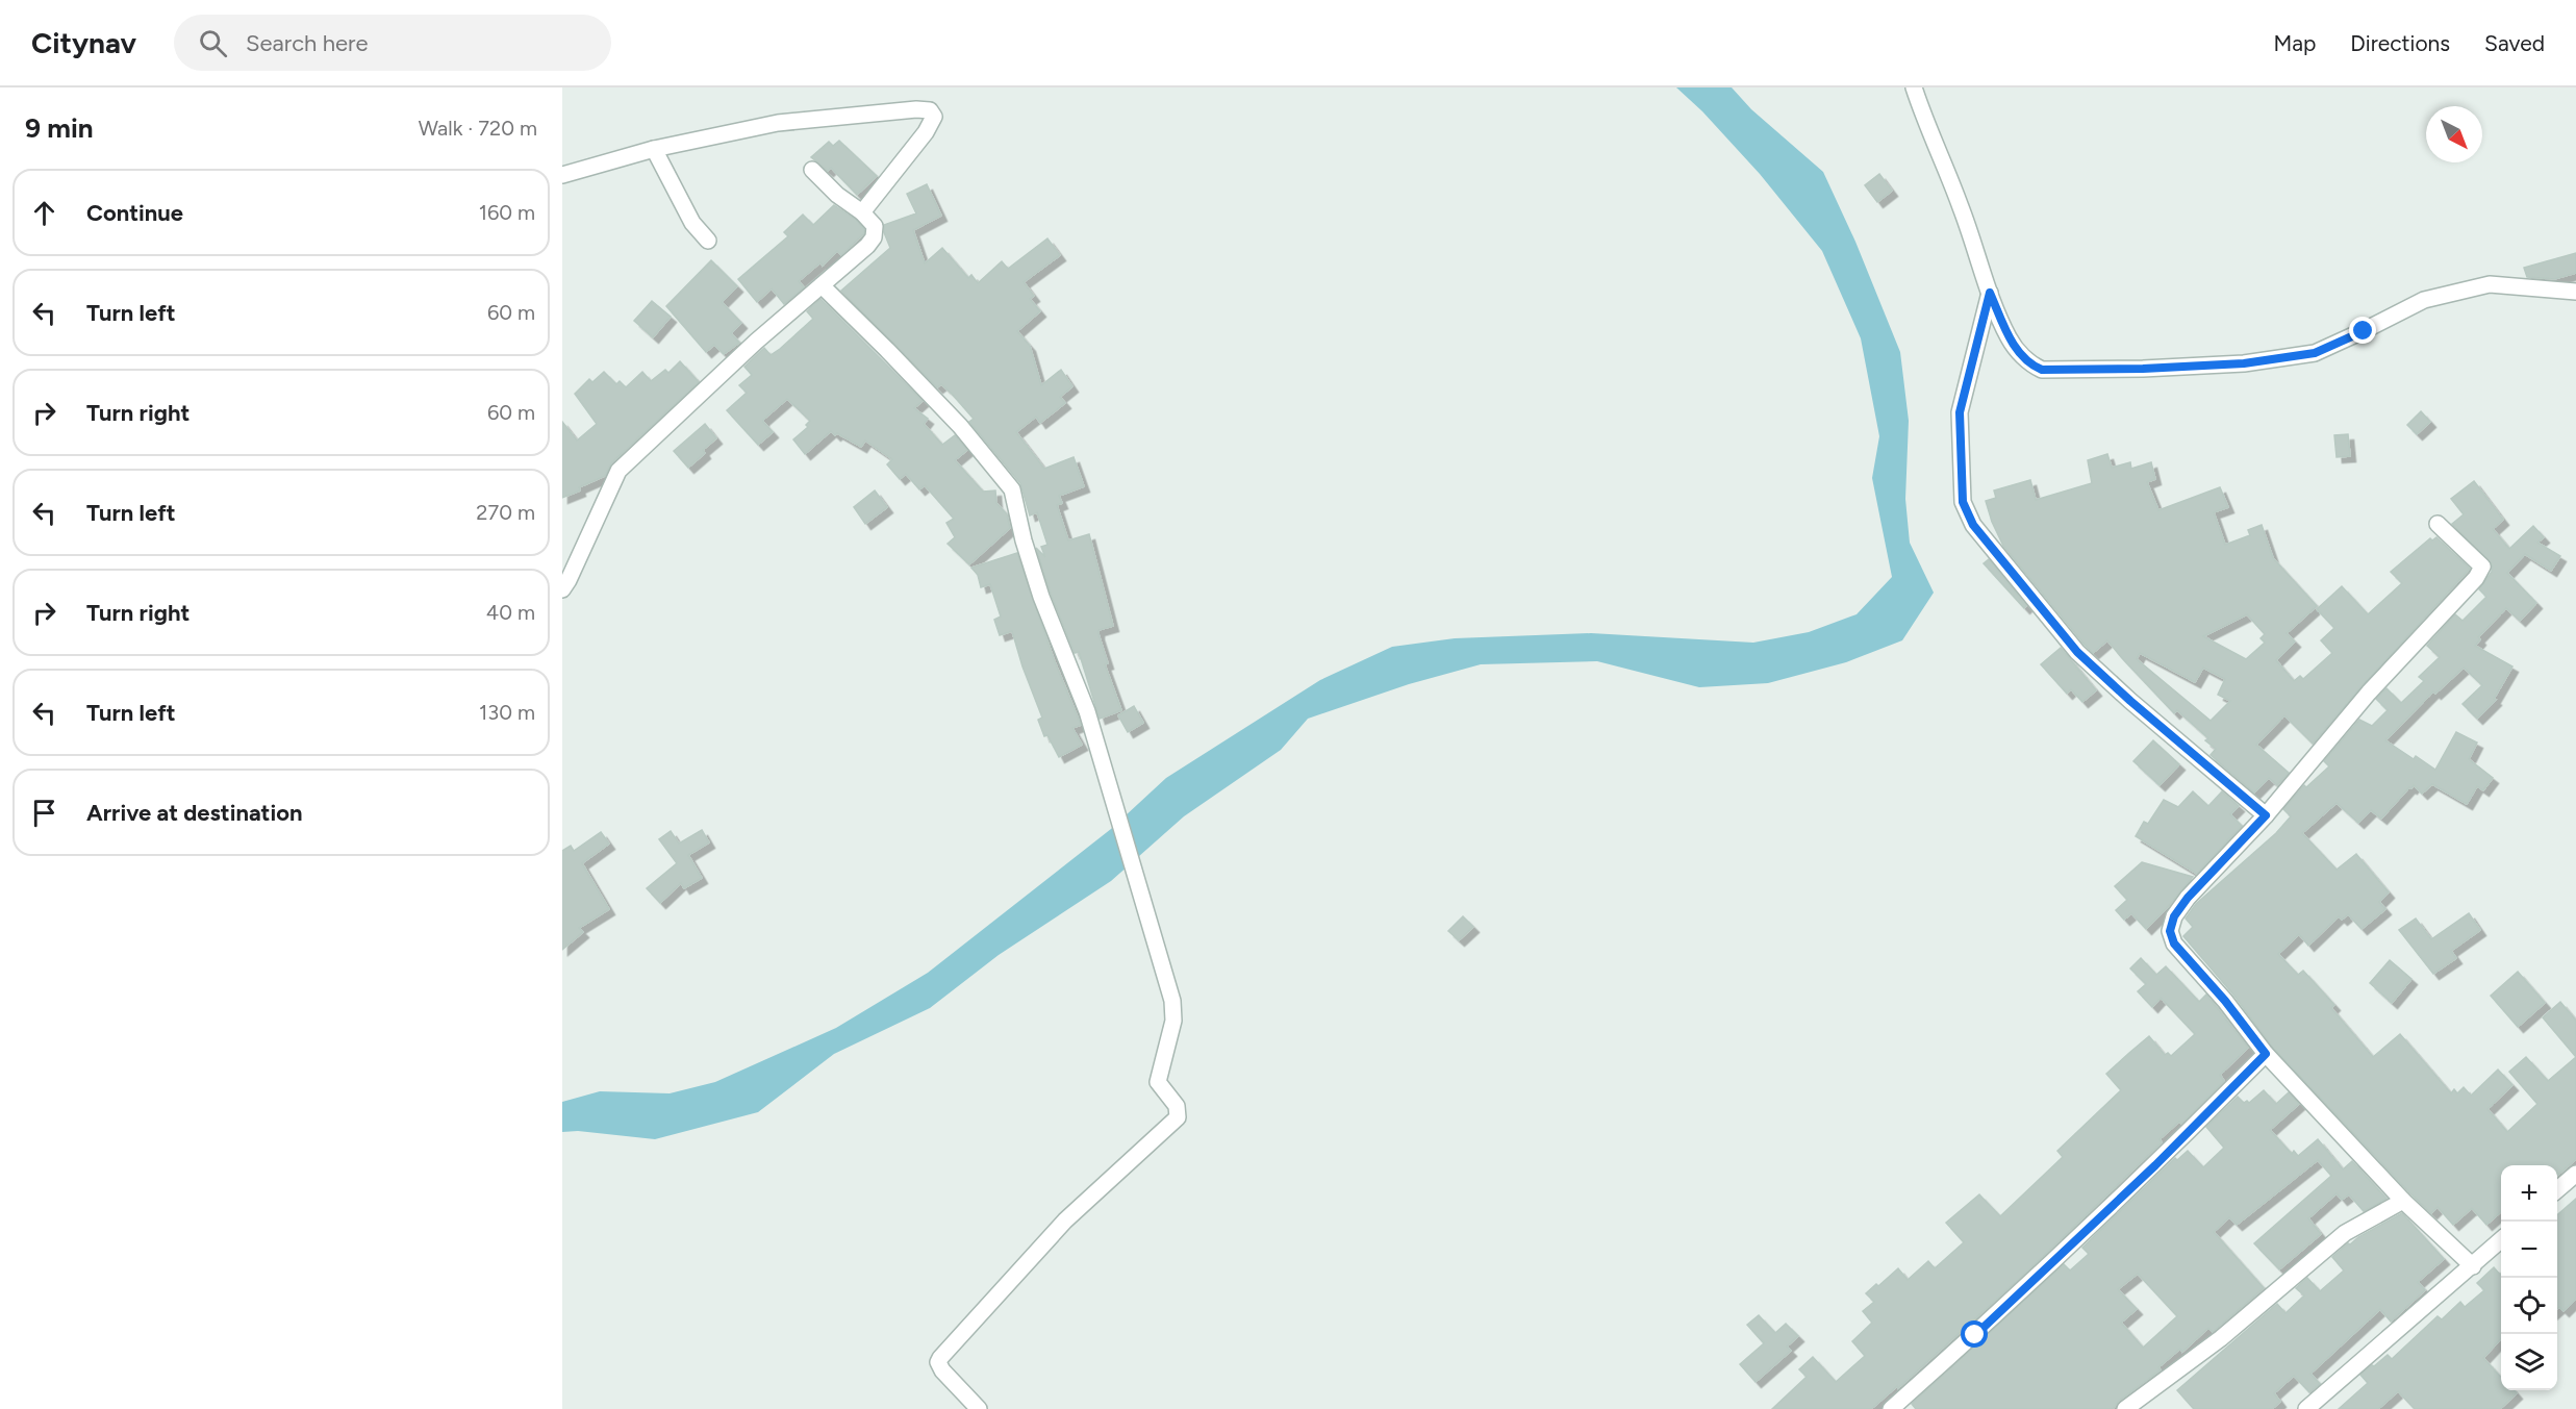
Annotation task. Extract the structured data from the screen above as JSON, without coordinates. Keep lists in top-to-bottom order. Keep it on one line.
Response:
{"north":"bottom right","page":{"header":"Citynav","search":"Search here","nav":["Map","Directions","Saved"],"heading":["9 min","Walk · 720 m"],"list":[["Continue","160 m"],["Turn left","60 m"],["Turn right","60 m"],["Turn left","270 m"],["Turn right","40 m"],["Turn left","130 m"],"Arrive at destination"],"map_buttons":["+","−"]}}
